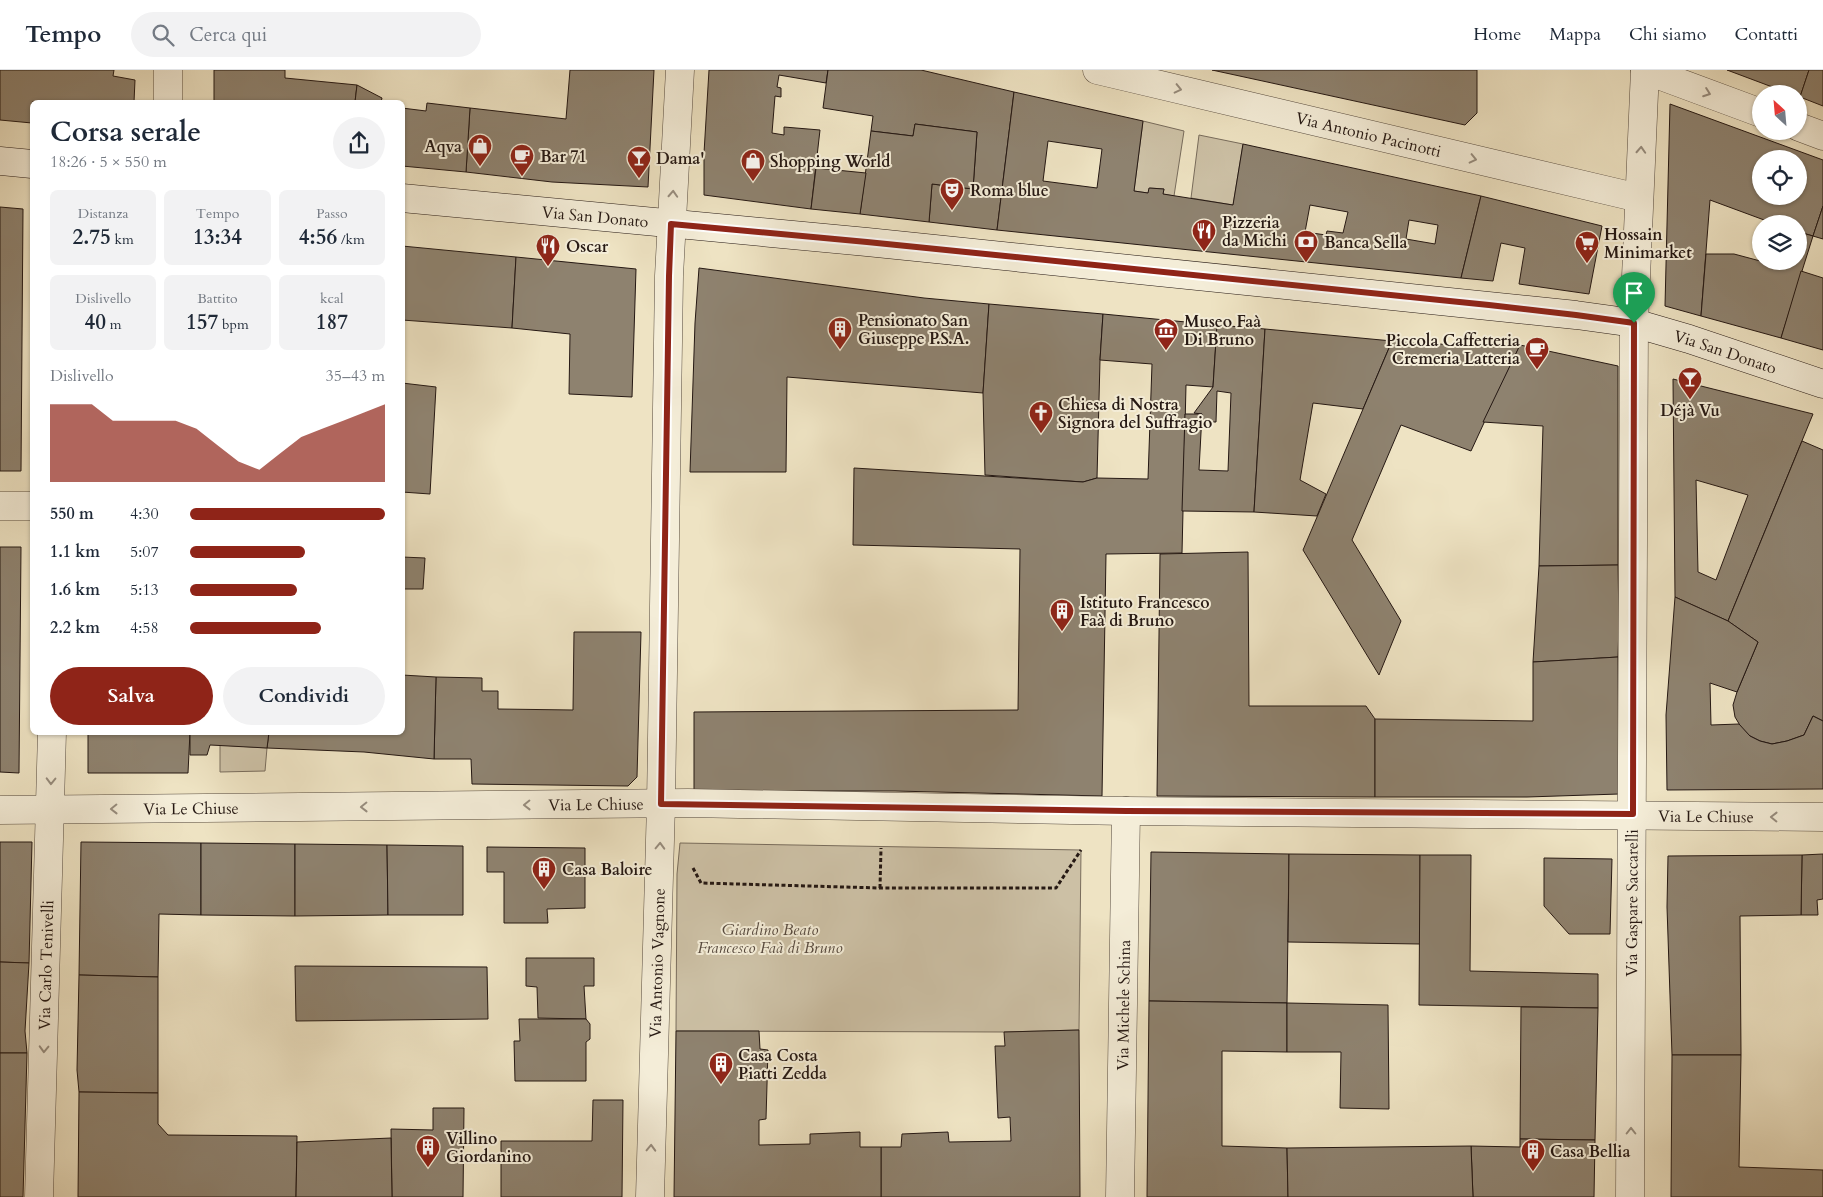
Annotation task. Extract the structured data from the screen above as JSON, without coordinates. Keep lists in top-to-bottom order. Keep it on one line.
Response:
{"streets":{"street":["Via Antonio Pacinotti","Via San Donato","Via Le Chiuse","Via Gaspare Saccarelli","Via Antonio Vagnone","Via Carlo Tenivelli","Via Michele Schina"]},"crossings":[["Via Antonio Pacinotti","Via Gaspare Saccarelli"],["Via San Donato","Via Gaspare Saccarelli"],["Via San Donato","Via Antonio Vagnone"],["Via Le Chiuse","Via Gaspare Saccarelli"],["Via Le Chiuse","Via Antonio Vagnone"],["Via Le Chiuse","Via Carlo Tenivelli"],["Via Le Chiuse","Via Michele Schina"]],"one_way":["Via Antonio Pacinotti","Via Le Chiuse","Via Gaspare Saccarelli","Via Antonio Vagnone","Via Carlo Tenivelli"],"parks":["Giardino Beato Francesco Faà di Bruno"],"places":{"shop":["Aqva","Shopping World"],"cafe":["Bar 71","Piccola Caffetteria Cremeria Latteria"],"bar":["Dama'","Déjà Vu"],"theatre":["Roma blue"],"restaurant":["Pizzeria da Michi","Oscar"],"bank":["Banca Sella"],"supermarket":["Hossain Minimarket"],"building":["Pensionato San Giuseppe P.S.A.","Istituto Francesco Faà di Bruno","Casa Baloire","Casa Costa Piatti Zedda","Villino Giordanino","Casa Bellia"],"museum":["Museo Faà Di Bruno"],"church":["Chiesa di Nostra Signora del Suffragio"]},"north":"top left","page":{"header":"Tempo","search":"Cerca qui","nav":["Home","Mappa","Chi siamo","Contatti"],"heading":["Corsa serale","18:26 · 5 × 550 m"],"stats":[["Distanza","2.75 km"],["Tempo","13:34"],["Passo","4:56 /km"],["Dislivello","40 m"],["Battito","157 bpm"],["kcal","187"]],"chart":["Dislivello","35–43 m"],"list":[{"name":"550 m","note":"4:30"},{"name":"1.1 km","note":"5:07"},{"name":"1.6 km","note":"5:13"},{"name":"2.2 km","note":"4:58"}],"buttons":["Salva","Condividi"]}}
